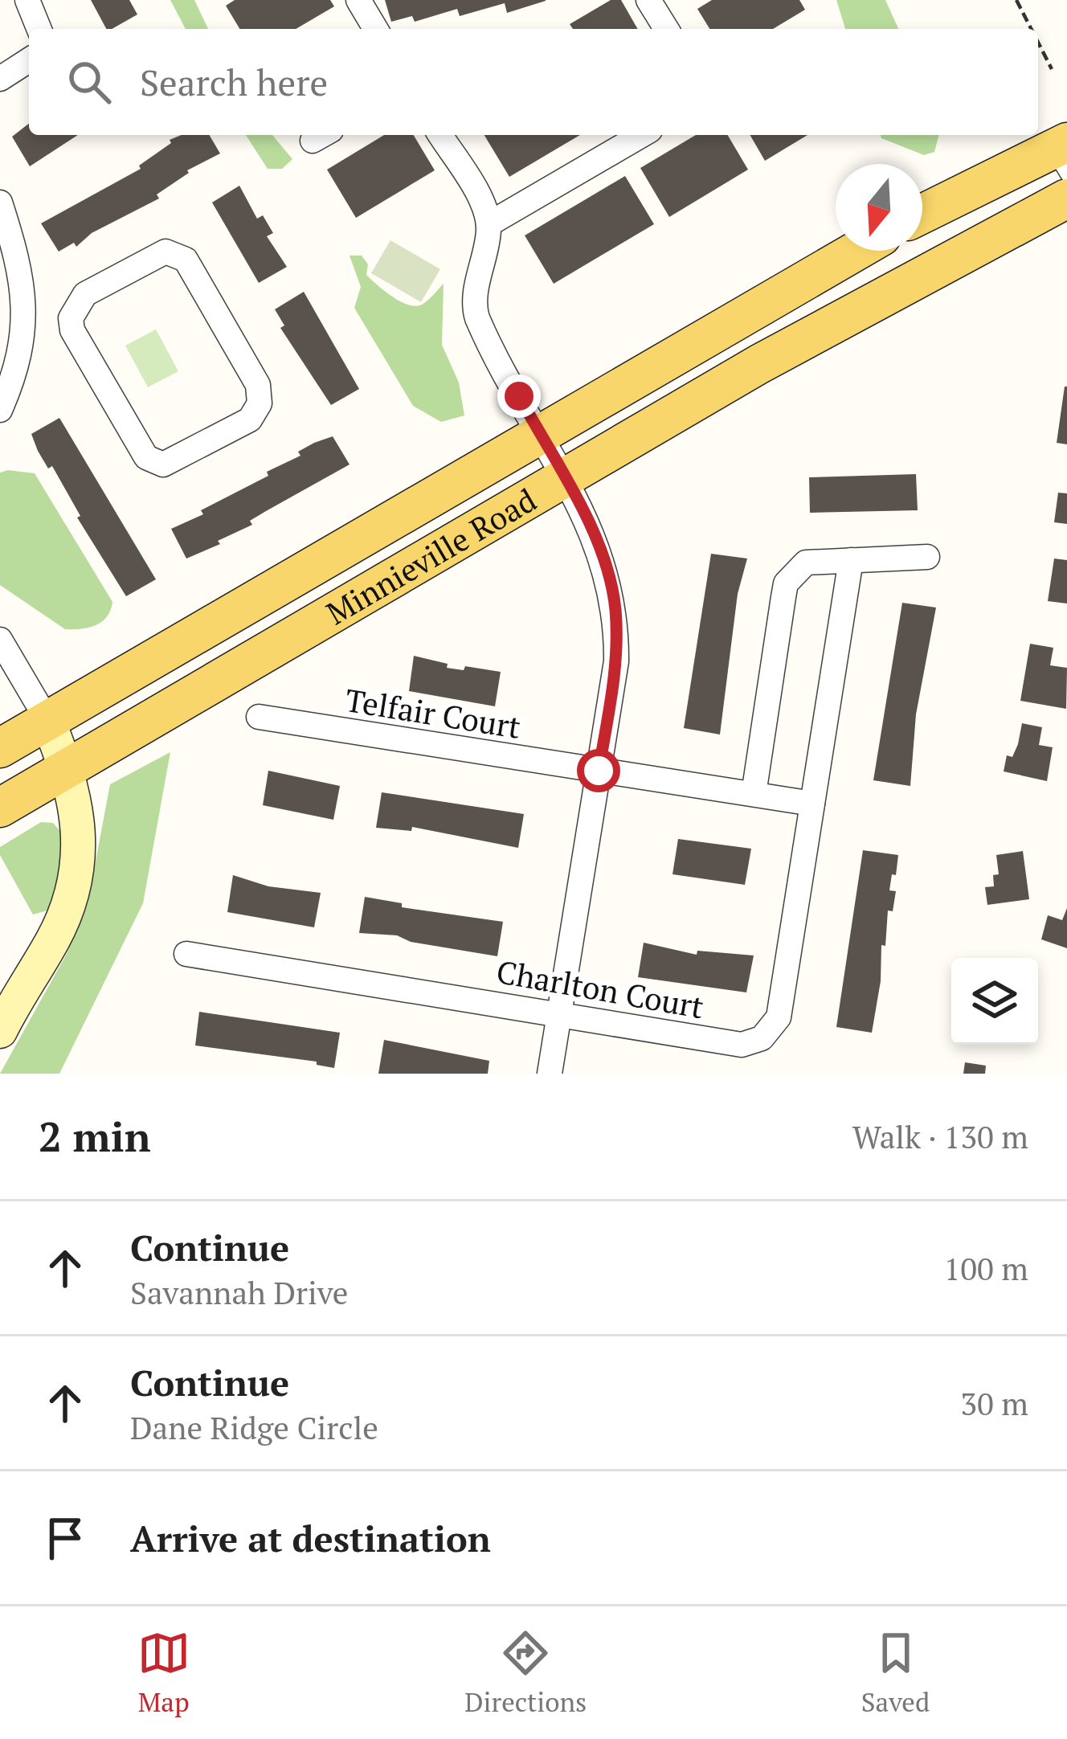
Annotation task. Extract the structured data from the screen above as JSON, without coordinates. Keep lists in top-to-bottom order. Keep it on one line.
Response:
{"streets":{"main road":["Minnieville Road"],"street":["Telfair Court","Charlton Court"]},"north":"bottom","page":{"search":"Search here","heading":["2 min","Walk · 130 m"],"list":[["Continue","Savannah Drive","100 m"],["Continue","Dane Ridge Circle","30 m"],"Arrive at destination"],"nav":["Map","Directions","Saved"]}}
